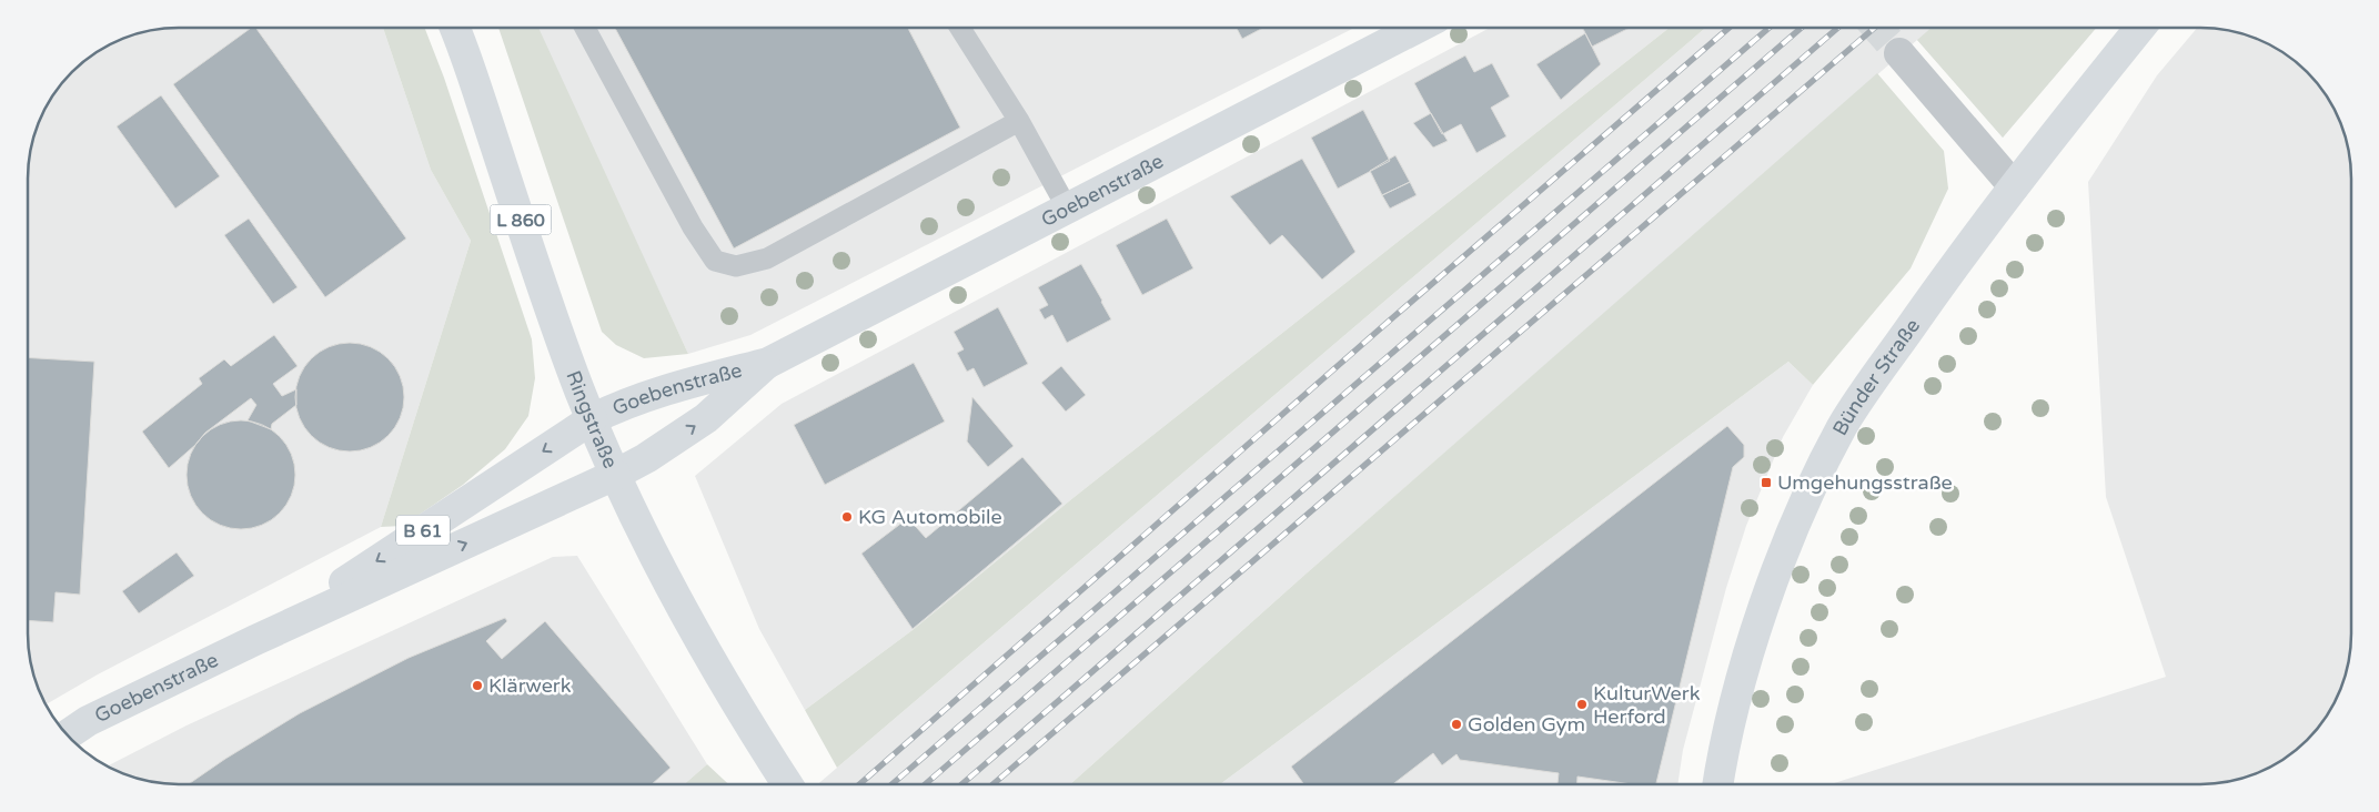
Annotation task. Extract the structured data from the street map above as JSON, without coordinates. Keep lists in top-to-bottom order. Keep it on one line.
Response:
{"streets":{"street":["Goebenstraße","L 860","Bünder Straße","Ringstraße","B 61"]},"crossings":[["Goebenstraße","Ringstraße"]],"places":{"transit":["Umgehungsstraße"],"other":["KG Automobile","Klärwerk","KulturWerk Herford","Golden Gym"]}}
